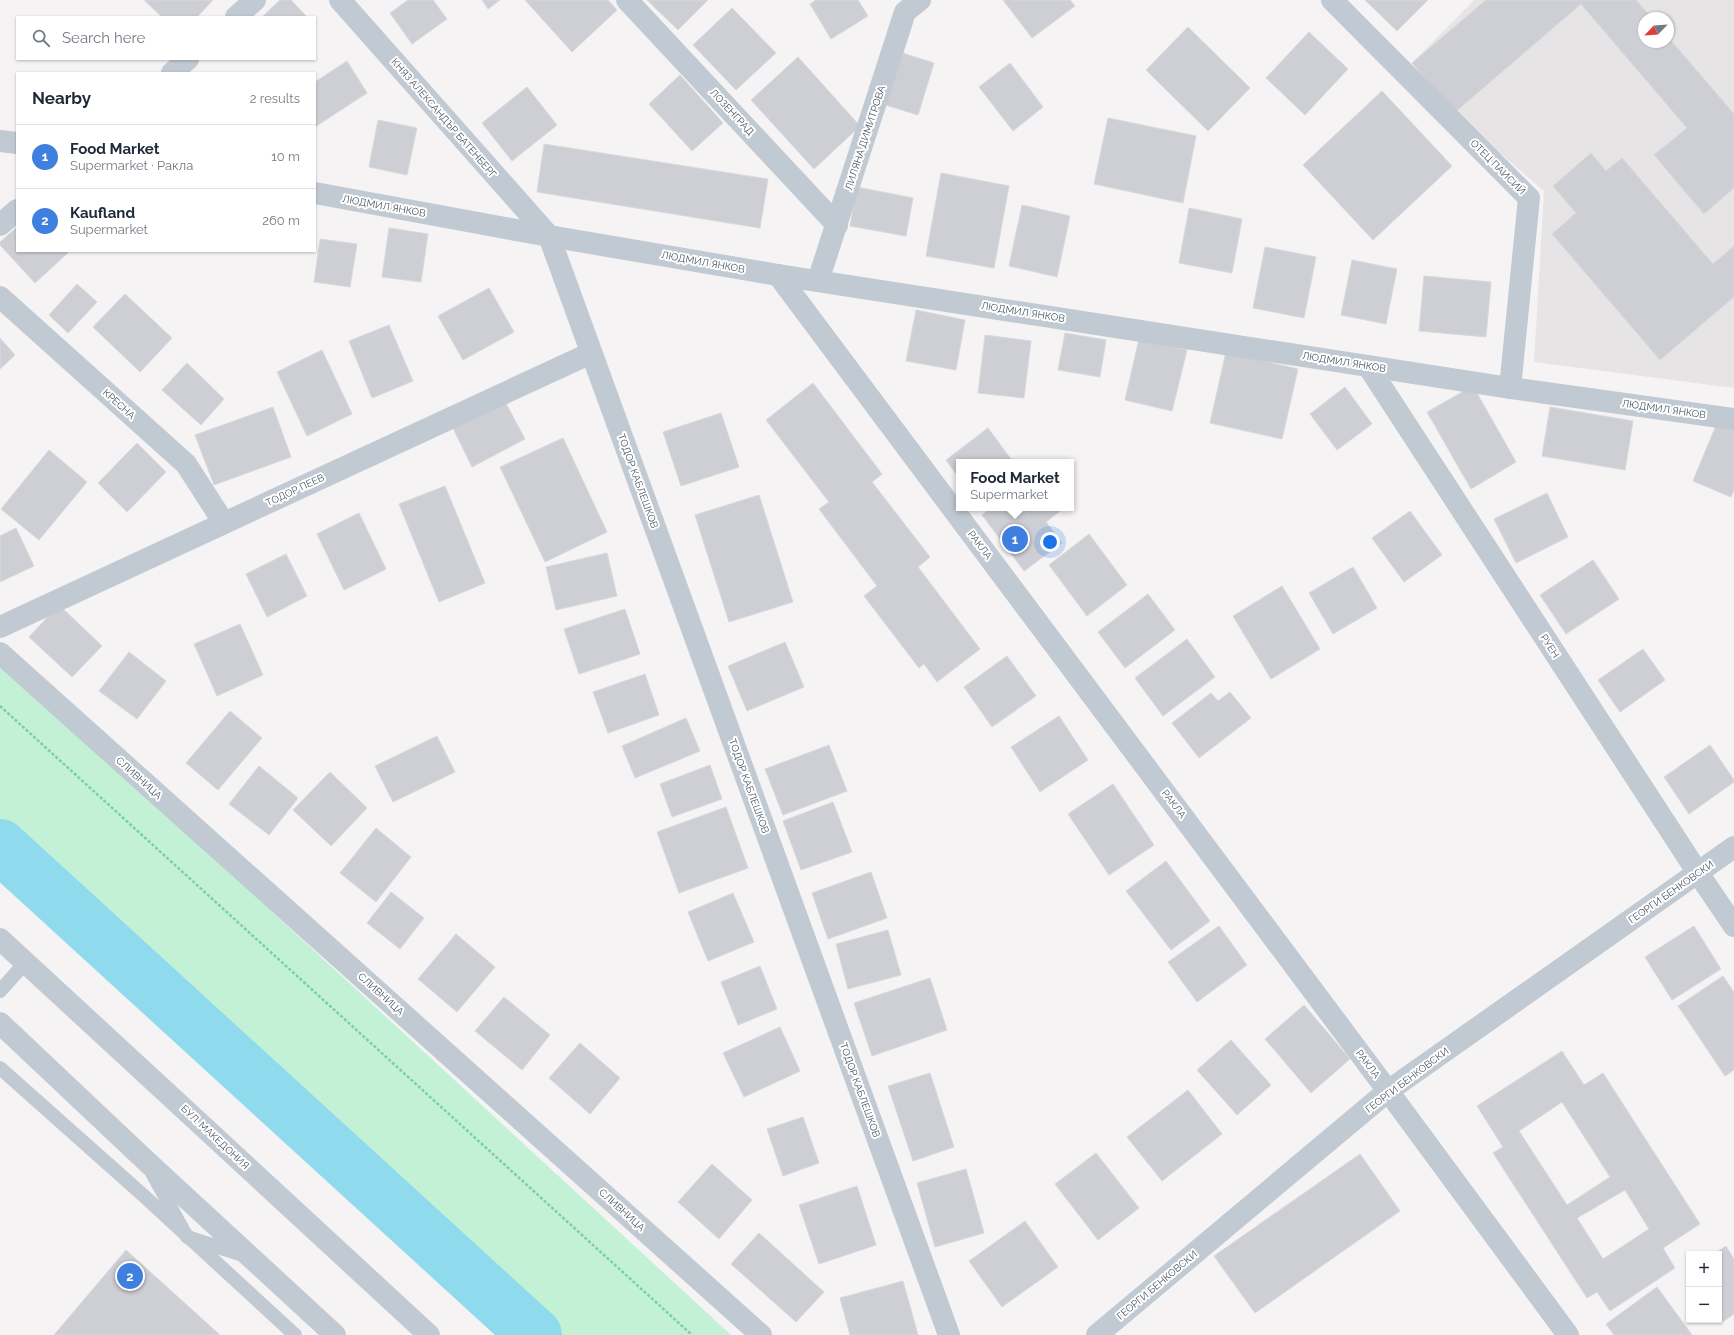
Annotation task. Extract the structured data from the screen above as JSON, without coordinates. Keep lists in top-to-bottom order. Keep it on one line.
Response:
{"streets":{"street":["ЛОЗЕНГРАД","КНЯЗ АЛЕКСАНДЪР БАТЕНБЕРГ","ЛИЛЯНА ДИМИТРОВА","ОТЕЦ ПАИСИЙ","ЛЮДМИЛ ЯНКОВ","КРЕСНА","ТОДОР КАБЛЕШКОВ","ТОДОР ПЕЕВ","РАКЛА","РУЕН","СЛИВНИЦА","ГЕОРГИ БЕНКОВСКИ","БУЛ. МАКЕДОНИЯ"]},"crossings":[["ЛОЗЕНГРАД","ЛИЛЯНА ДИМИТРОВА"],["КНЯЗ АЛЕКСАНДЪР БАТЕНБЕРГ","ЛЮДМИЛ ЯНКОВ"],["КНЯЗ АЛЕКСАНДЪР БАТЕНБЕРГ","ТОДОР КАБЛЕШКОВ"],["ЛИЛЯНА ДИМИТРОВА","ЛЮДМИЛ ЯНКОВ"],["ОТЕЦ ПАИСИЙ","ЛЮДМИЛ ЯНКОВ"],["ЛЮДМИЛ ЯНКОВ","ТОДОР КАБЛЕШКОВ"],["ЛЮДМИЛ ЯНКОВ","РАКЛА"],["ЛЮДМИЛ ЯНКОВ","РУЕН"],["КРЕСНА","ТОДОР ПЕЕВ"],["ТОДОР КАБЛЕШКОВ","ТОДОР ПЕЕВ"],["РАКЛА","ГЕОРГИ БЕНКОВСКИ"],["РУЕН","ГЕОРГИ БЕНКОВСКИ"]],"north":"bottom left","page":{"search":"Search here","heading":["Nearby","2 results"],"list":[{"mark":"1","name":"Food Market","note":"Supermarket · Ракла","value":"10 m"},{"mark":"2","name":"Kaufland","note":"Supermarket","value":"260 m"}],"popup":["Food Market","Supermarket"],"pins":["1","2"],"map_buttons":["+","−"]}}
